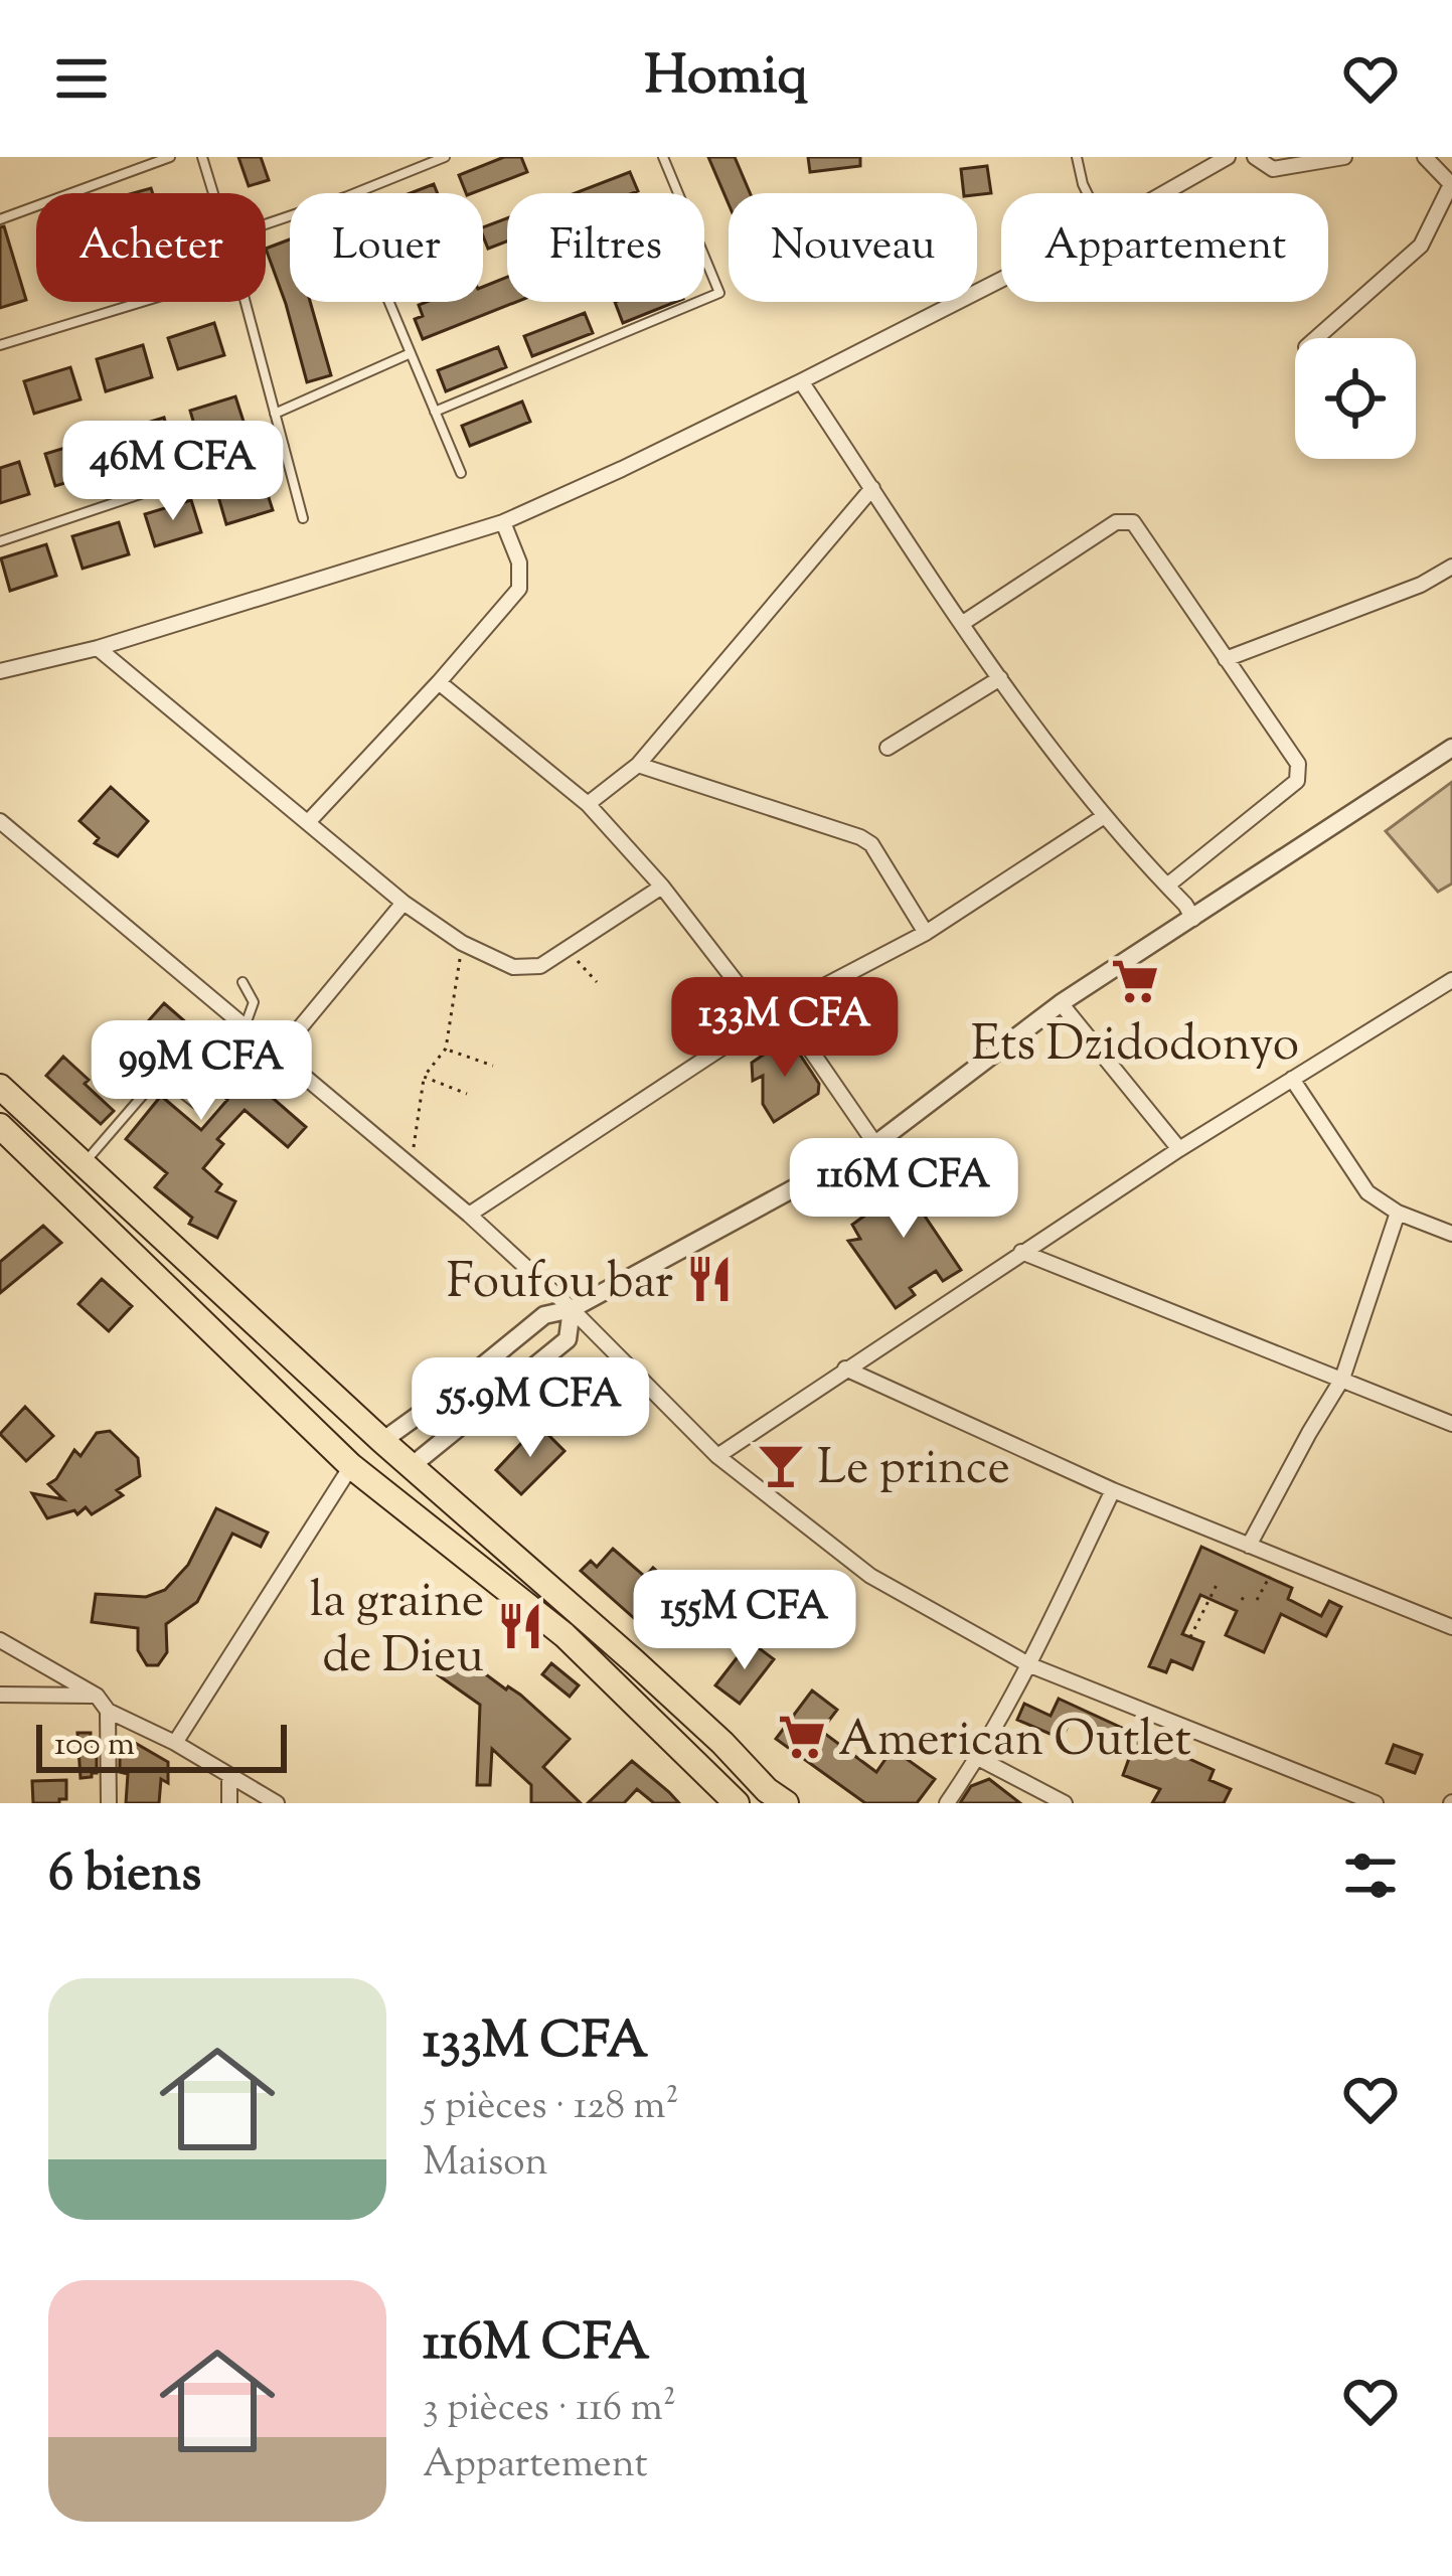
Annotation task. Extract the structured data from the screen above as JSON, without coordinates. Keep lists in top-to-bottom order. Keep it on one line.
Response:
{"places":{"supermarket":["Ets Dzidodonyo","American Outlet"],"restaurant":["Foufou bar","la graine de Dieu"],"bar":["Le prince"]},"scale_bar":"100 m","page":{"header":"Homiq","chip":["Acheter","Louer","Filtres","Nouveau","Appartement"],"price":["46M CFA","133M CFA","99M CFA","116M CFA","55.9M CFA","155M CFA"],"scale":"100 m","heading":"6 biens","list":[{"name":"133M CFA","note":"5 pièces · 128 m² · Maison"},{"name":"116M CFA","note":"3 pièces · 116 m² · Appartement"}]}}
